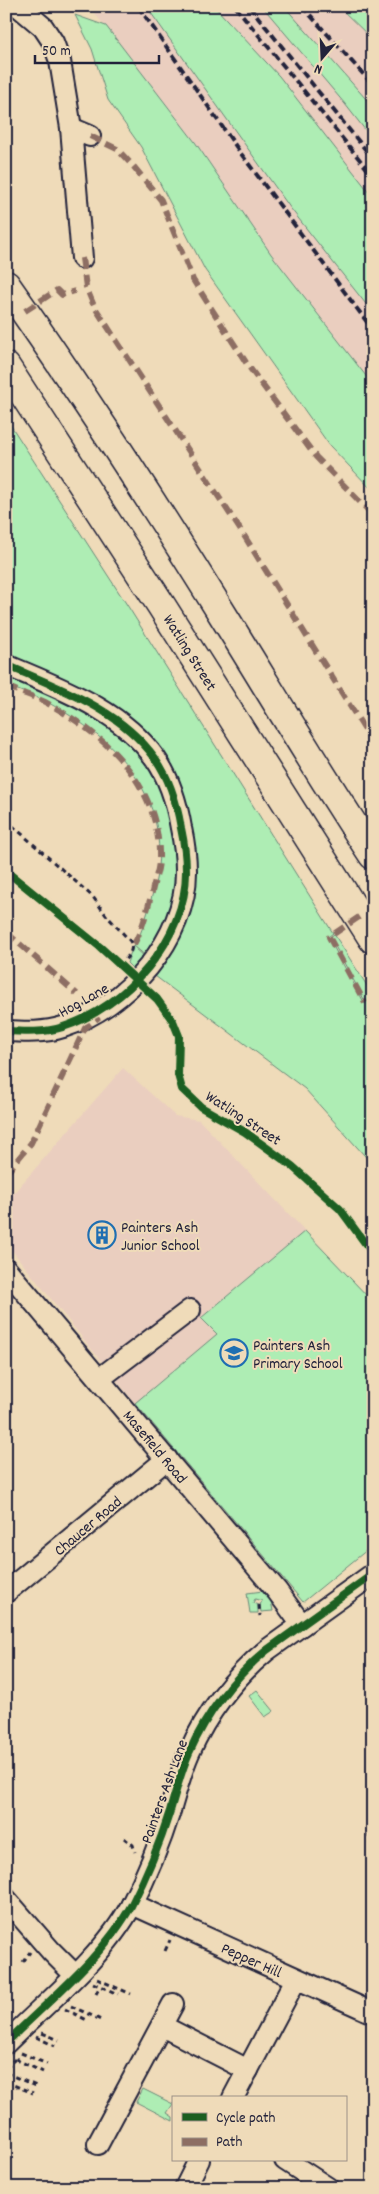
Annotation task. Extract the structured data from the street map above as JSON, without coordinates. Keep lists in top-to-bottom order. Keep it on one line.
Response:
{"streets":{"highway":["Watling Street"],"street":["Hog Lane","Masefield Road","Chaucer Road","Painters Ash Lane","Pepper Hill"]},"crossings":[["Masefield Road","Chaucer Road"],["Masefield Road","Painters Ash Lane"],["Painters Ash Lane","Pepper Hill"]],"places":{"building":["Painters Ash Junior School"],"school or university":["Painters Ash Primary School"]},"legend":["Cycle path","Path"],"scale_bar":"50 m","north":"bottom"}
